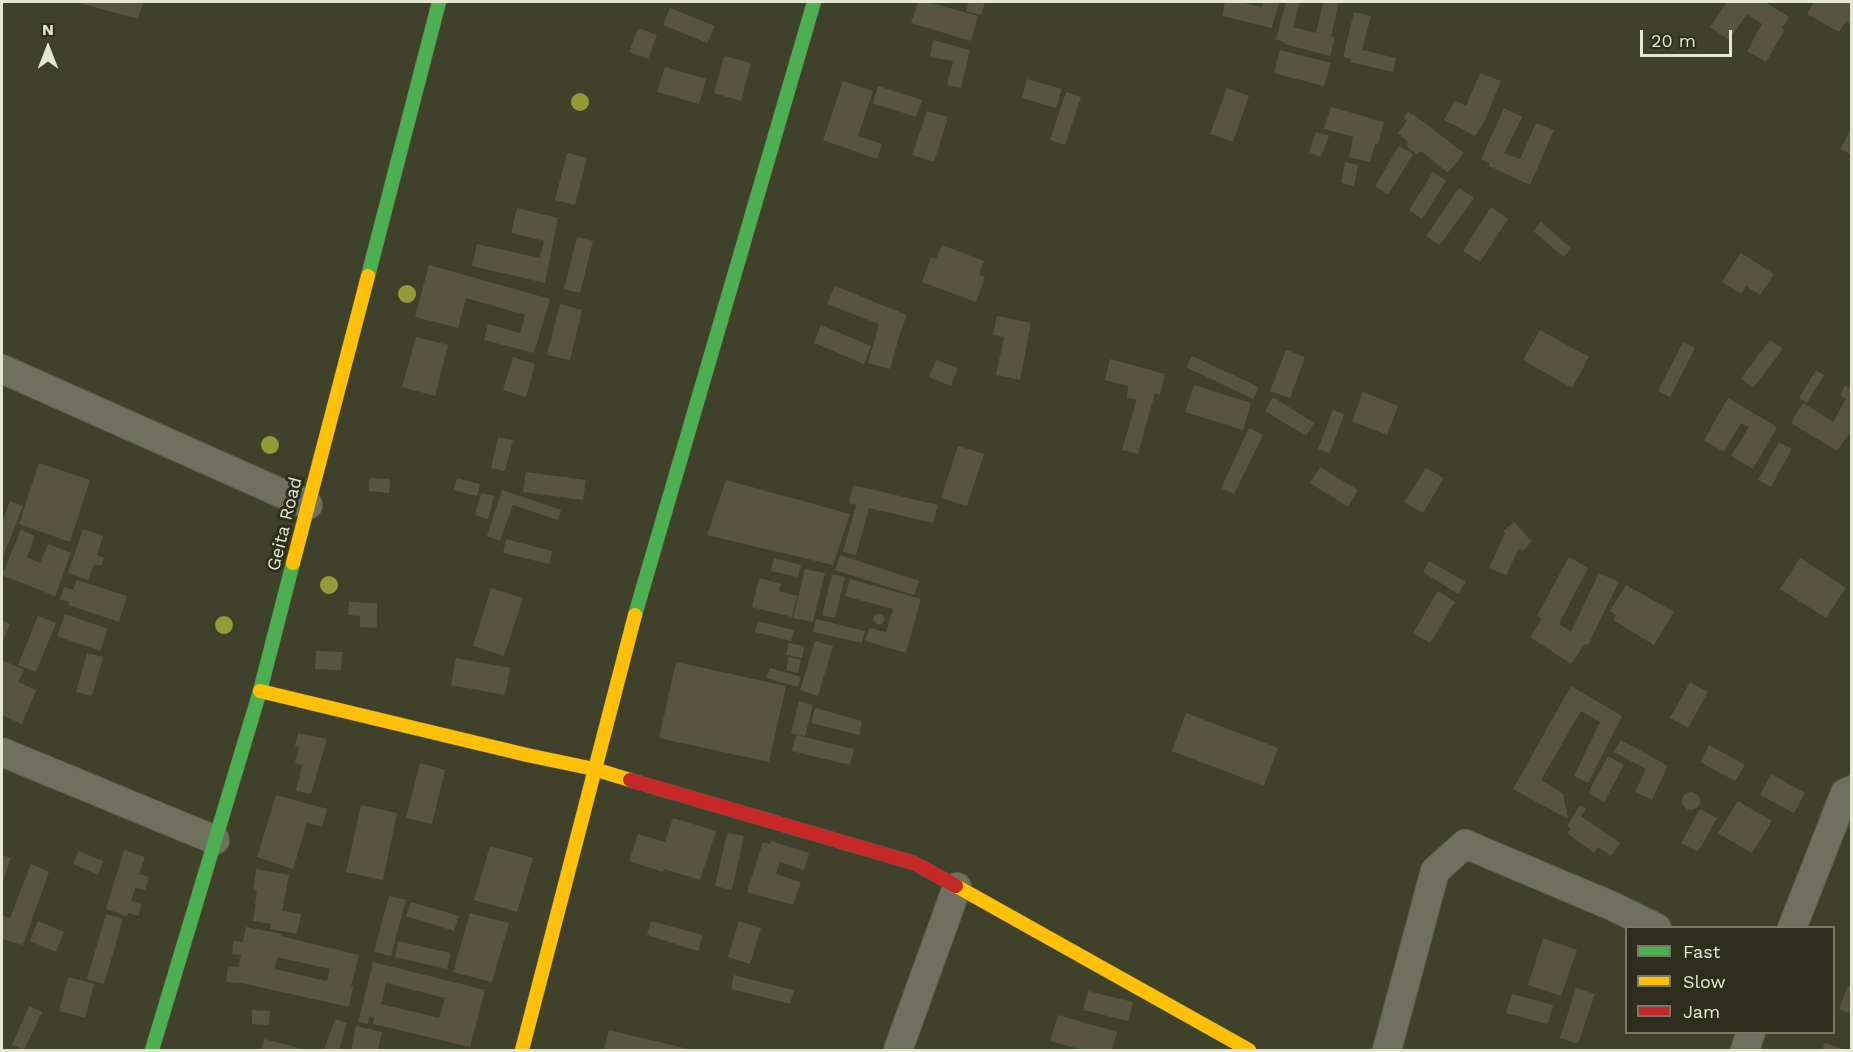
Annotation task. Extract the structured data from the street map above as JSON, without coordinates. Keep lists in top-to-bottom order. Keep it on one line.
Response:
{"streets":{"street":["Geita Road"]},"legend":["Fast","Slow","Jam"],"scale_bar":"20 m","north":"top"}
